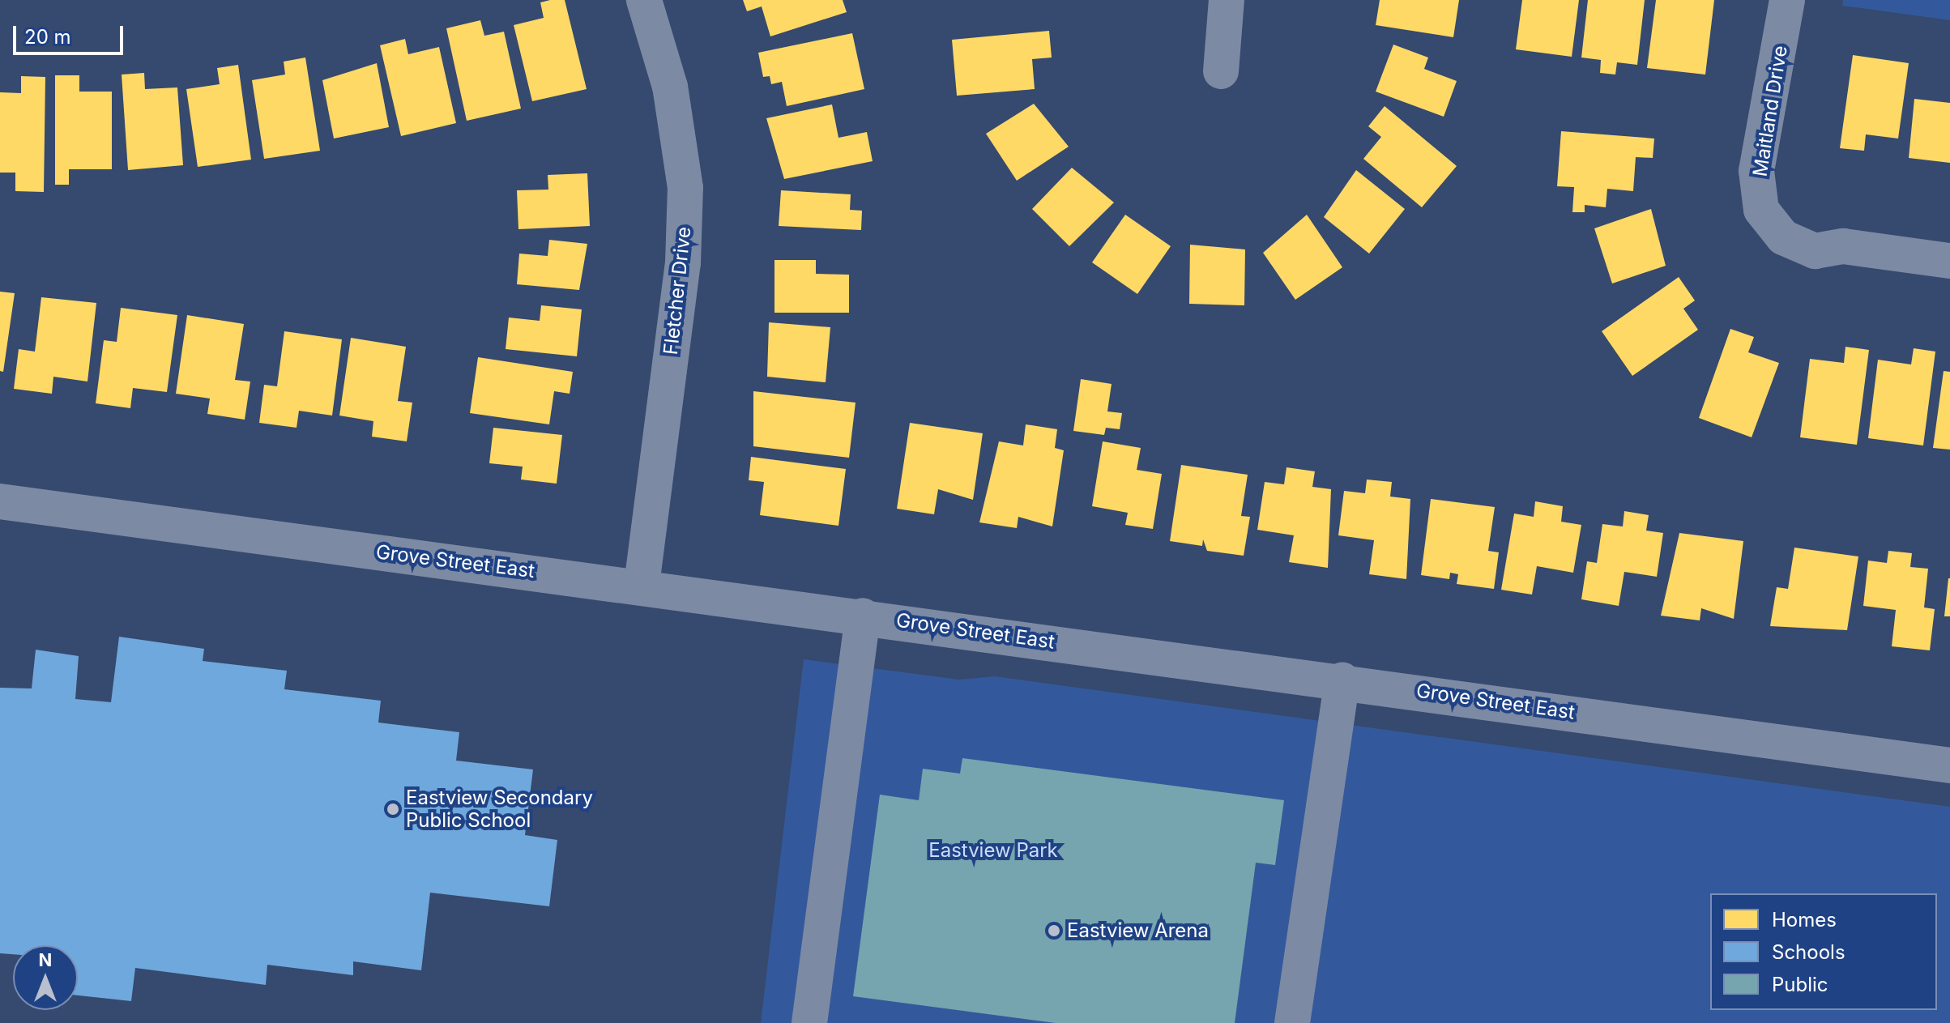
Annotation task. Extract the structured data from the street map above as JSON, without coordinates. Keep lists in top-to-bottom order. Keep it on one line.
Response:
{"streets":{"street":["Maitland Drive","Fletcher Drive","Grove Street East"]},"crossings":[["Fletcher Drive","Grove Street East"]],"parks":["Eastview Park"],"places":["Eastview Secondary Public School","Eastview Arena"],"legend":["Homes","Schools","Public"],"scale_bar":"20 m","north":"top"}
